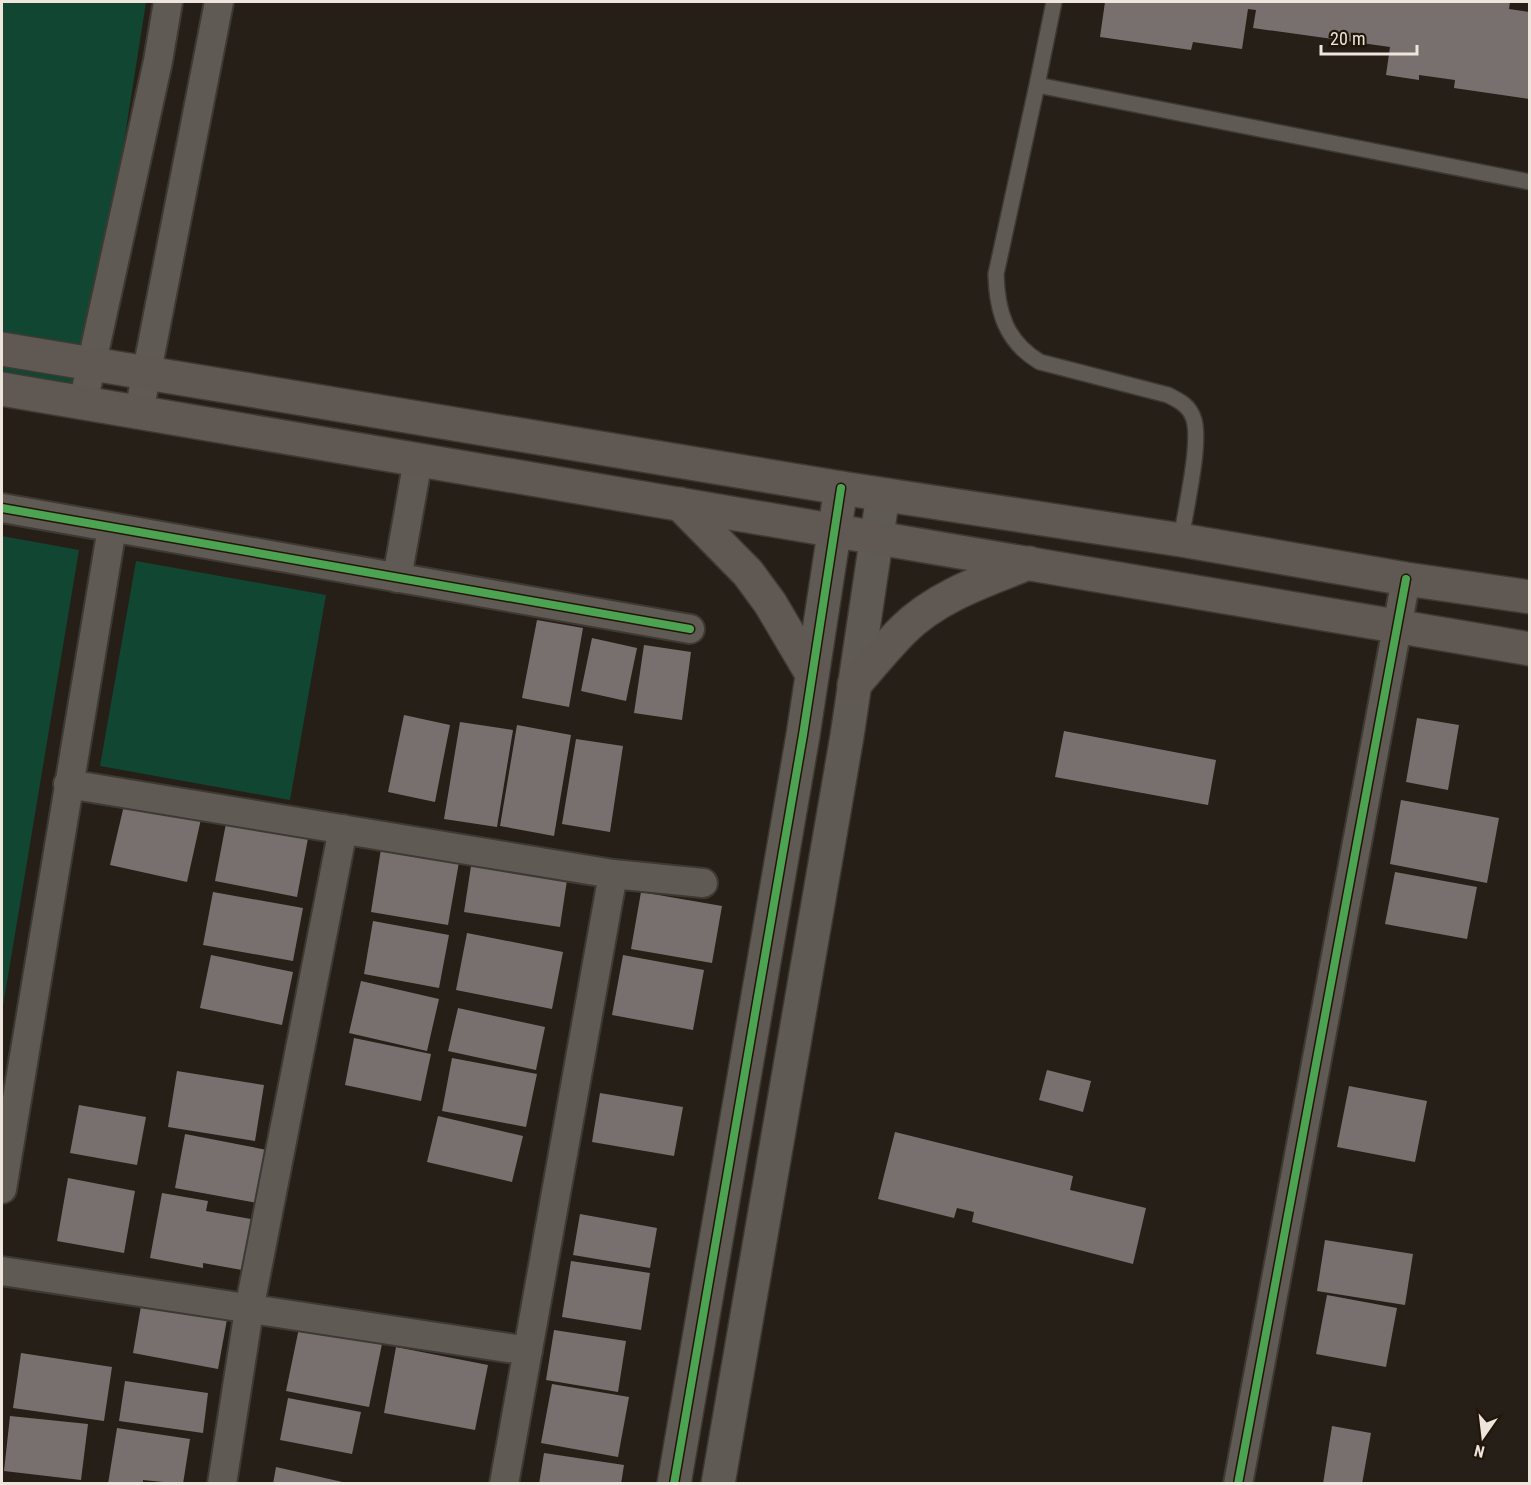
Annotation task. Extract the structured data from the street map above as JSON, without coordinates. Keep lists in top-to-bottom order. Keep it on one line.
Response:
{"scale_bar":"20 m","north":"bottom"}
